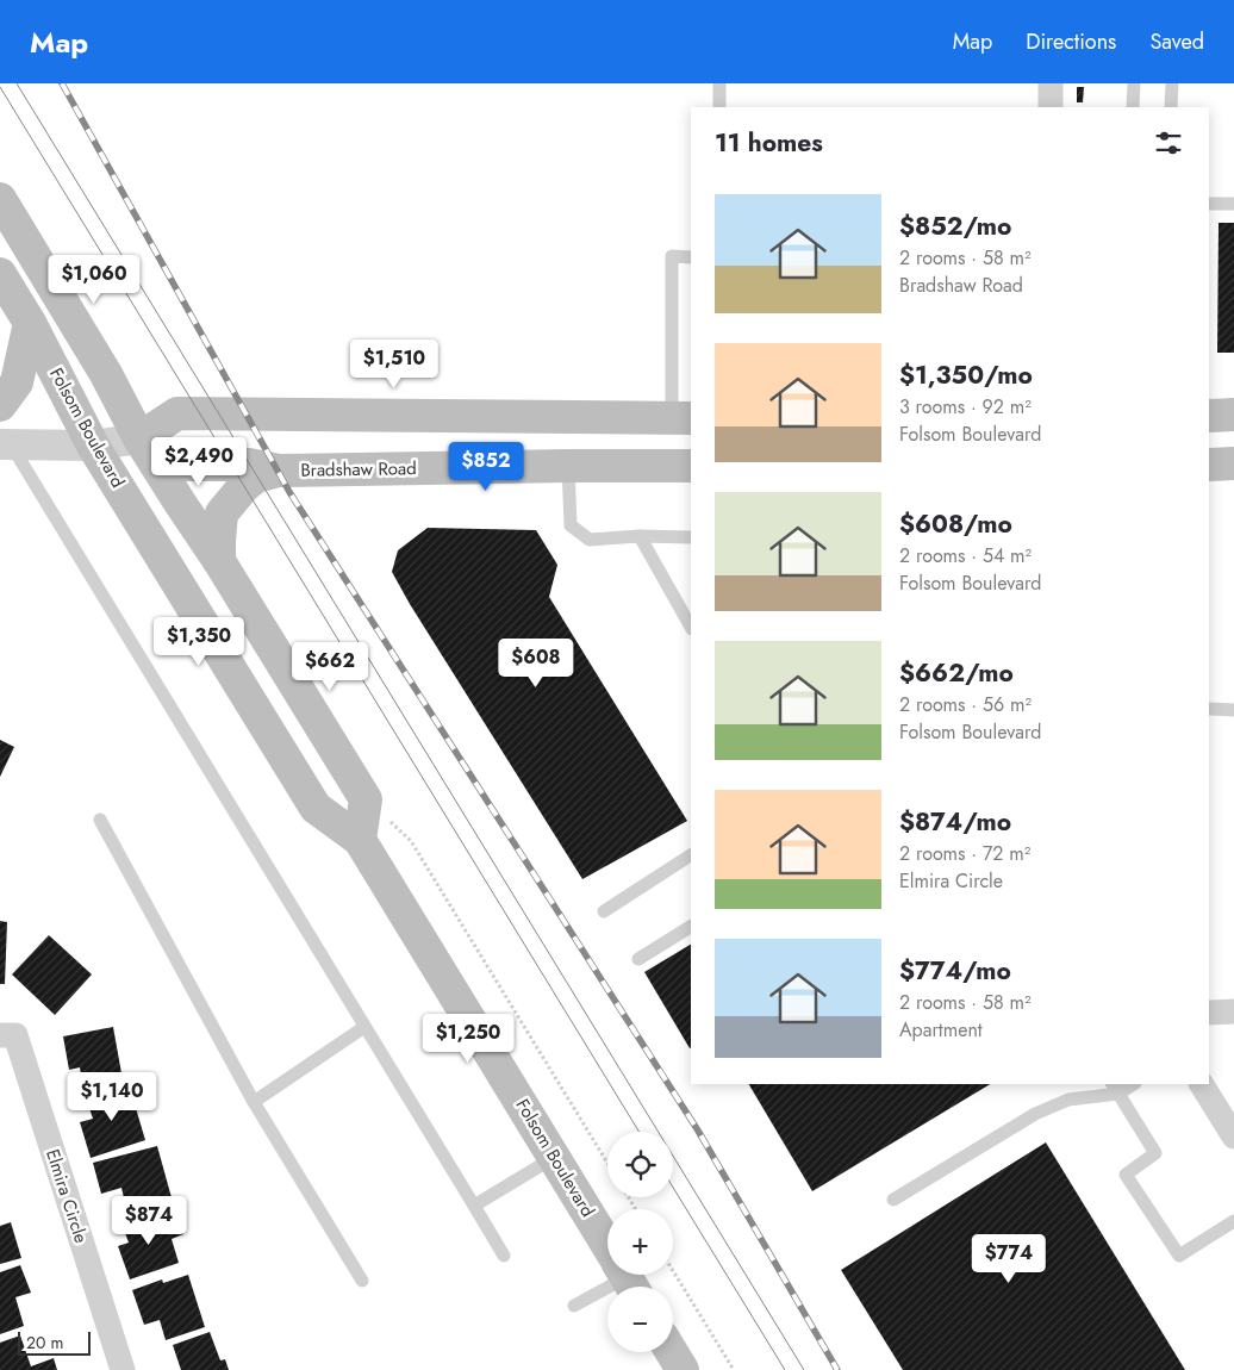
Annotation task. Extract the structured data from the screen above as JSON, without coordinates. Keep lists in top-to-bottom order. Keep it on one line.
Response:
{"streets":{"main road":["Folsom Boulevard","Bradshaw Road"],"street":["Elmira Circle"]},"scale_bar":"20 m","page":{"header":"Map","nav":["Map","Directions","Saved"],"heading":"11 homes","list":[{"name":"$852/mo","note":"2 rooms · 58 m² · Bradshaw Road"},{"name":"$1,350/mo","note":"3 rooms · 92 m² · Folsom Boulevard"},{"name":"$608/mo","note":"2 rooms · 54 m² · Folsom Boulevard"},{"name":"$662/mo","note":"2 rooms · 56 m² · Folsom Boulevard"},{"name":"$874/mo","note":"2 rooms · 72 m² · Elmira Circle"},{"name":"$774/mo","note":"2 rooms · 58 m² · Apartment"}],"price":["$1,060","$1,510","$2,490","$852","$1,350","$608","$662","$1,250","$1,140","$874","$774"],"map_buttons":["+","−"],"scale":"20 m"}}
